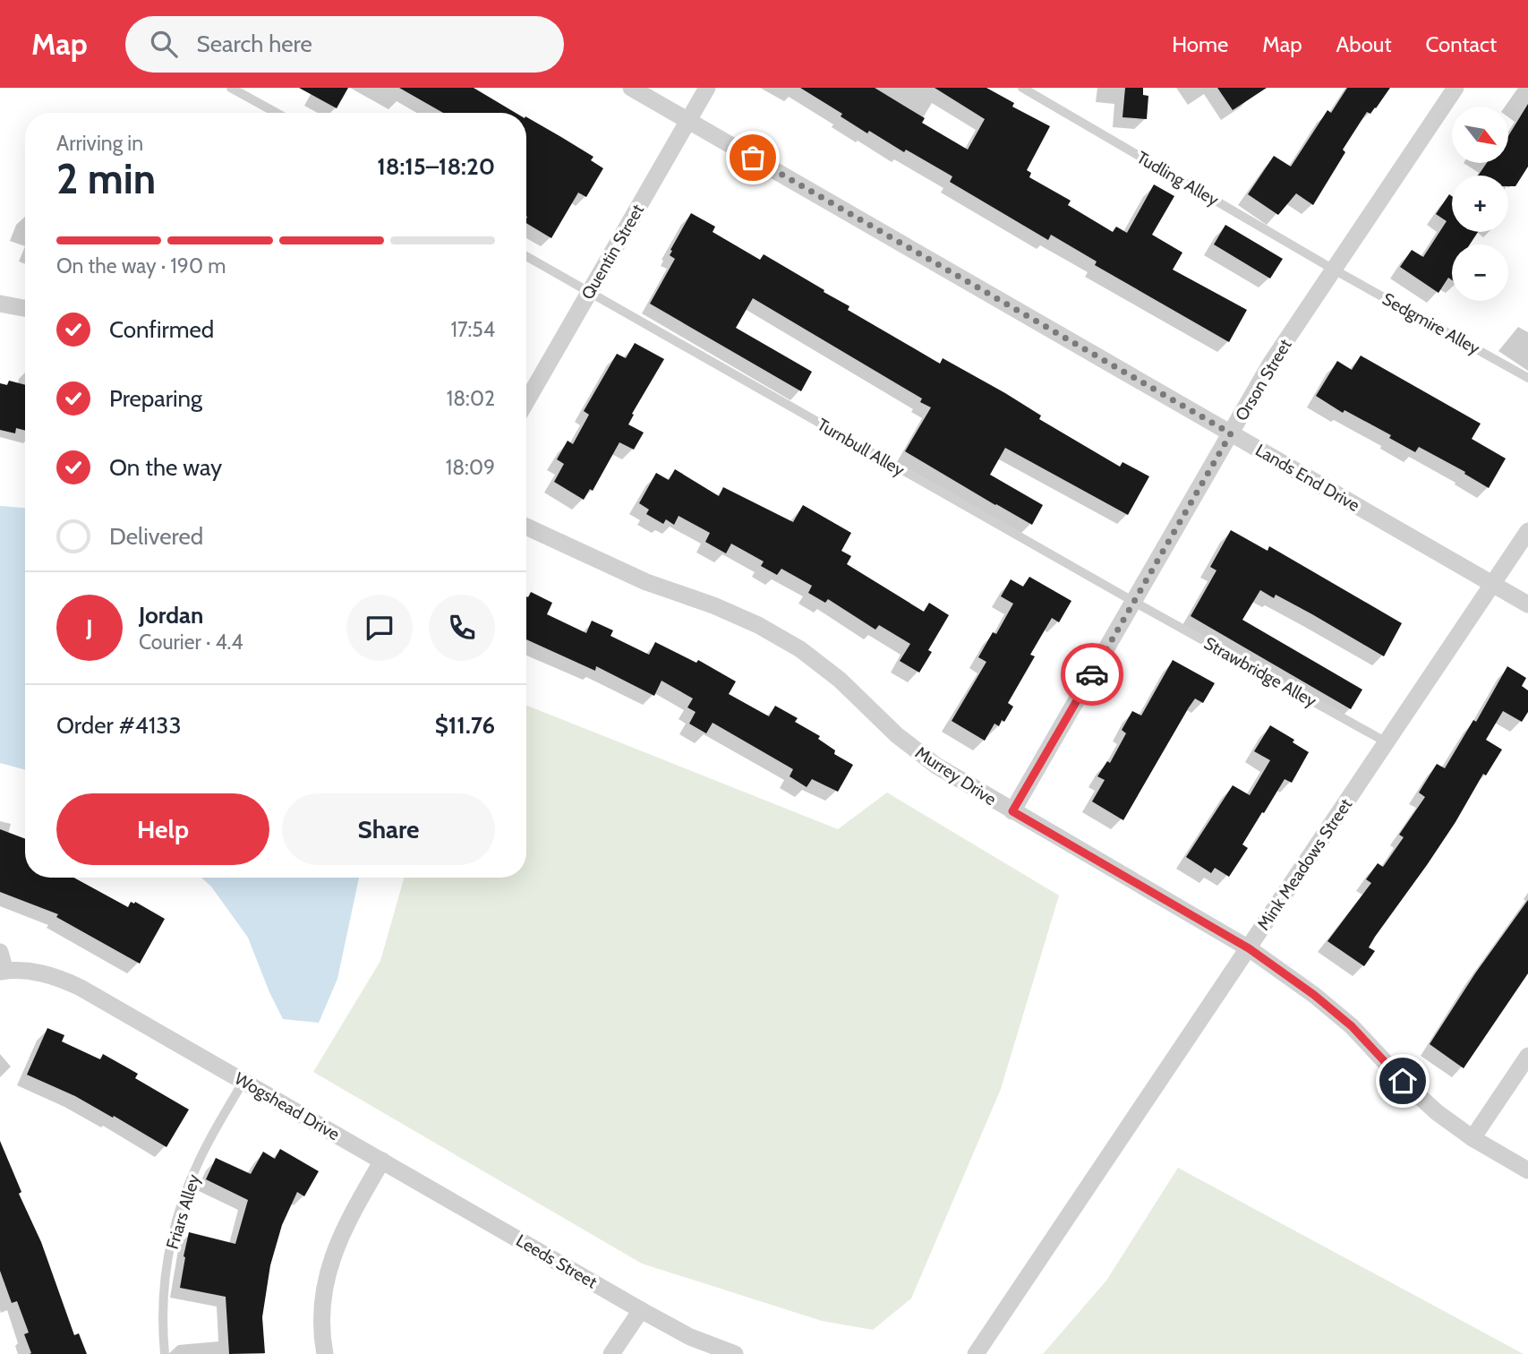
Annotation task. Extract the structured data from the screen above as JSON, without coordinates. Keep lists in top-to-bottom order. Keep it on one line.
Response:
{"streets":{"street":["Quentin Street","Orson Street","Lands End Drive","Murrey Drive","Mink Meadows Street","Wogshead Drive","Leeds Street"],"lane":["Tudling Alley","Sedgmire Alley","Turnbull Alley","Strawbridge Alley","Friars Alley"]},"crossings":[["Tudling Alley","Sedgmire Alley"],["Tudling Alley","Orson Street"],["Quentin Street","Turnbull Alley"],["Quentin Street","Lands End Drive"],["Sedgmire Alley","Orson Street"],["Orson Street","Turnbull Alley"],["Orson Street","Lands End Drive"],["Orson Street","Strawbridge Alley"],["Orson Street","Murrey Drive"],["Turnbull Alley","Strawbridge Alley"],["Lands End Drive","Mink Meadows Street"],["Strawbridge Alley","Mink Meadows Street"],["Murrey Drive","Mink Meadows Street"],["Wogshead Drive","Friars Alley"],["Wogshead Drive","Leeds Street"]],"north":"bottom right","page":{"header":"Map","search":"Search here","nav":["Home","Map","About","Contact"],"map_buttons":["+","−"],"heading":["2 min","Arriving in","18:15–18:20"],"panel":["Jordan","Courier · 4.4","Order #4133","$11.76"],"bar":"On the way · 190 m","list":[["Confirmed","17:54"],["Preparing","18:02"],["On the way","18:09"],"Delivered"],"round":"J","buttons":["Help","Share"]}}
